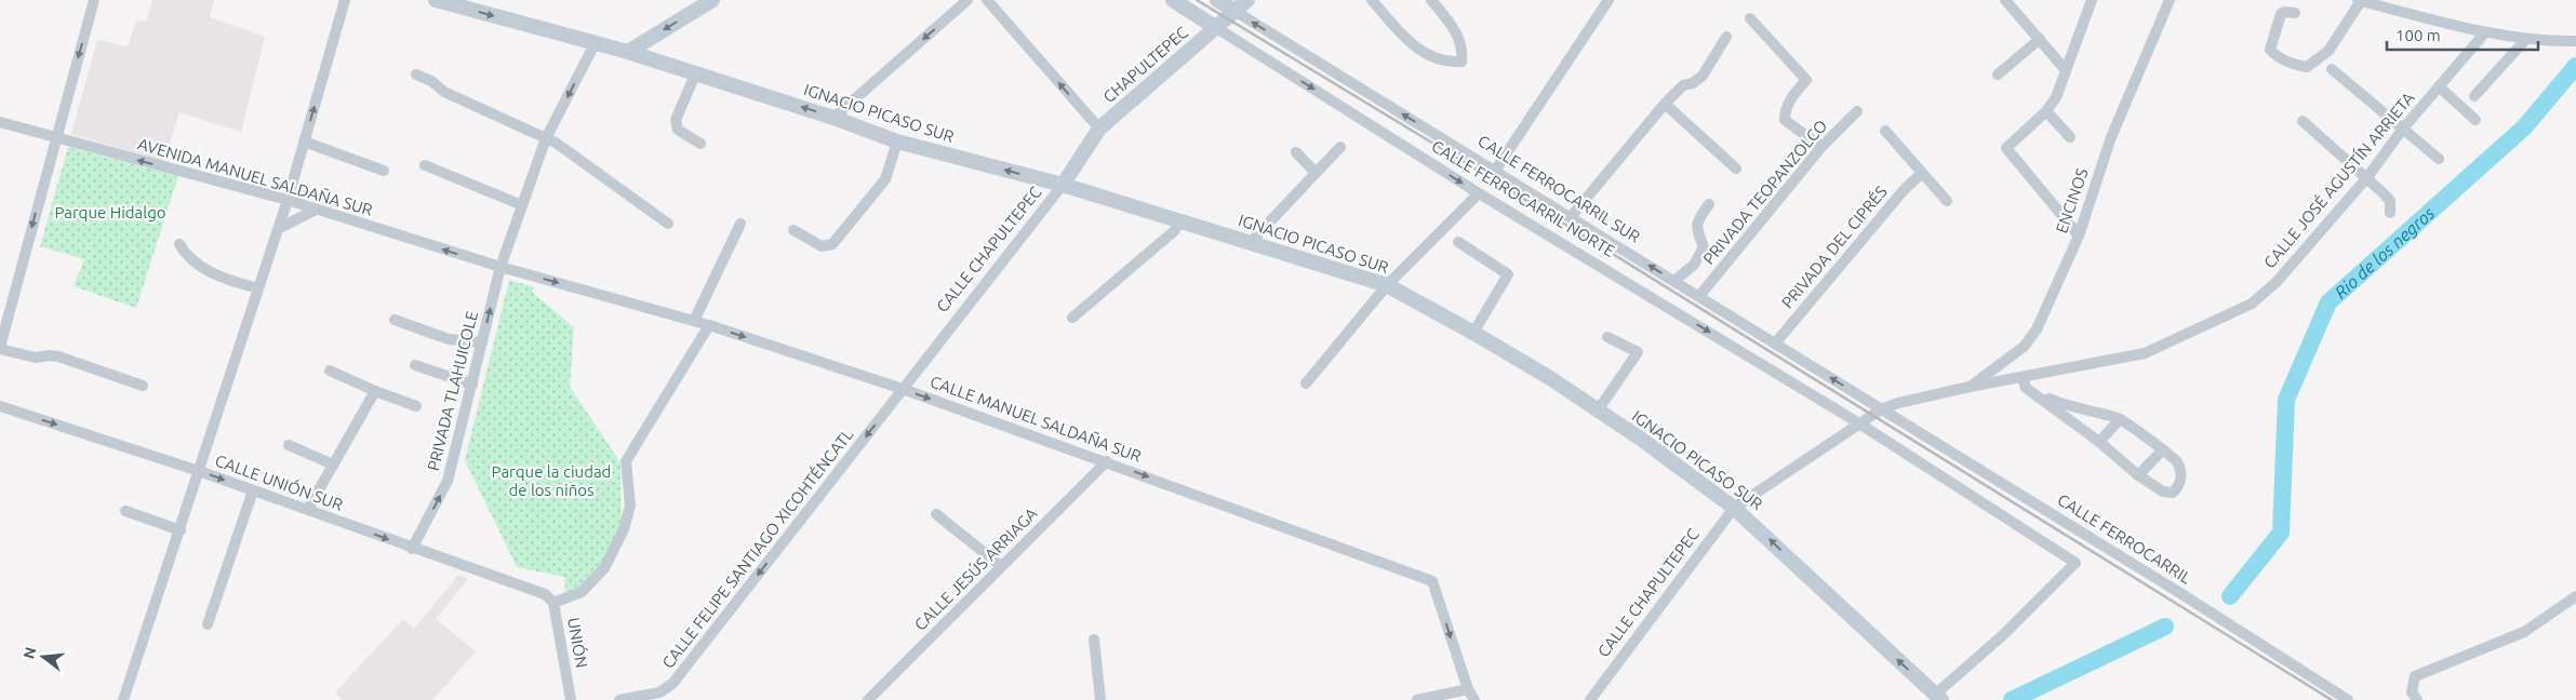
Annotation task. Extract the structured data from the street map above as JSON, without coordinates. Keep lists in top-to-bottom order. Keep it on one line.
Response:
{"streets":{"main road":["CHAPULTEPEC","IGNACIO PICASO SUR","CALLE FERROCARRIL SUR","CALLE FERROCARRIL NORTE","CALLE CHAPULTEPEC"],"street":["AVENIDA MANUEL SALDAÑA SUR","CALLE JOSÉ AGUSTÍN ARRIETA","PRIVADA TEOPANZOLCO","ENCINOS","PRIVADA DEL CIPRÉS","PRIVADA TLAHUICOLE","CALLE MANUEL SALDAÑA SUR","CALLE UNIÓN SUR","CALLE FERROCARRIL","CALLE FELIPE SANTIAGO XICOHTÉNCATL","CALLE JESÚS ARRIAGA","UNIÓN"]},"crossings":[["CHAPULTEPEC","CALLE FERROCARRIL SUR"],["CHAPULTEPEC","CALLE FERROCARRIL NORTE"],["CHAPULTEPEC","CALLE CHAPULTEPEC"],["IGNACIO PICASO SUR","CALLE CHAPULTEPEC"],["IGNACIO PICASO SUR","PRIVADA TLAHUICOLE"],["AVENIDA MANUEL SALDAÑA SUR","PRIVADA TLAHUICOLE"],["AVENIDA MANUEL SALDAÑA SUR","CALLE MANUEL SALDAÑA SUR"],["CALLE JOSÉ AGUSTÍN ARRIETA","CALLE FERROCARRIL SUR"],["CALLE JOSÉ AGUSTÍN ARRIETA","CALLE FERROCARRIL NORTE"],["CALLE JOSÉ AGUSTÍN ARRIETA","ENCINOS"],["CALLE JOSÉ AGUSTÍN ARRIETA","CALLE CHAPULTEPEC"],["CALLE JOSÉ AGUSTÍN ARRIETA","CALLE FERROCARRIL"],["CALLE FERROCARRIL SUR","PRIVADA TEOPANZOLCO"],["CALLE FERROCARRIL SUR","PRIVADA DEL CIPRÉS"],["CALLE FERROCARRIL SUR","CALLE FERROCARRIL"],["CALLE FERROCARRIL NORTE","CALLE CHAPULTEPEC"],["CALLE CHAPULTEPEC","CALLE MANUEL SALDAÑA SUR"],["CALLE CHAPULTEPEC","CALLE FELIPE SANTIAGO XICOHTÉNCATL"],["PRIVADA TLAHUICOLE","CALLE MANUEL SALDAÑA SUR"],["PRIVADA TLAHUICOLE","CALLE UNIÓN SUR"],["CALLE MANUEL SALDAÑA SUR","CALLE FELIPE SANTIAGO XICOHTÉNCATL"],["CALLE MANUEL SALDAÑA SUR","CALLE JESÚS ARRIAGA"],["CALLE UNIÓN SUR","UNIÓN"]],"one_way":["CALLE FERROCARRIL SUR","CALLE FERROCARRIL NORTE","CALLE MANUEL SALDAÑA SUR","CALLE FELIPE SANTIAGO XICOHTÉNCATL"],"water":["Rio de los negros"],"parks":["Parque Hidalgo","Parque la ciudad de los niños"],"scale_bar":"100 m","north":"left"}
